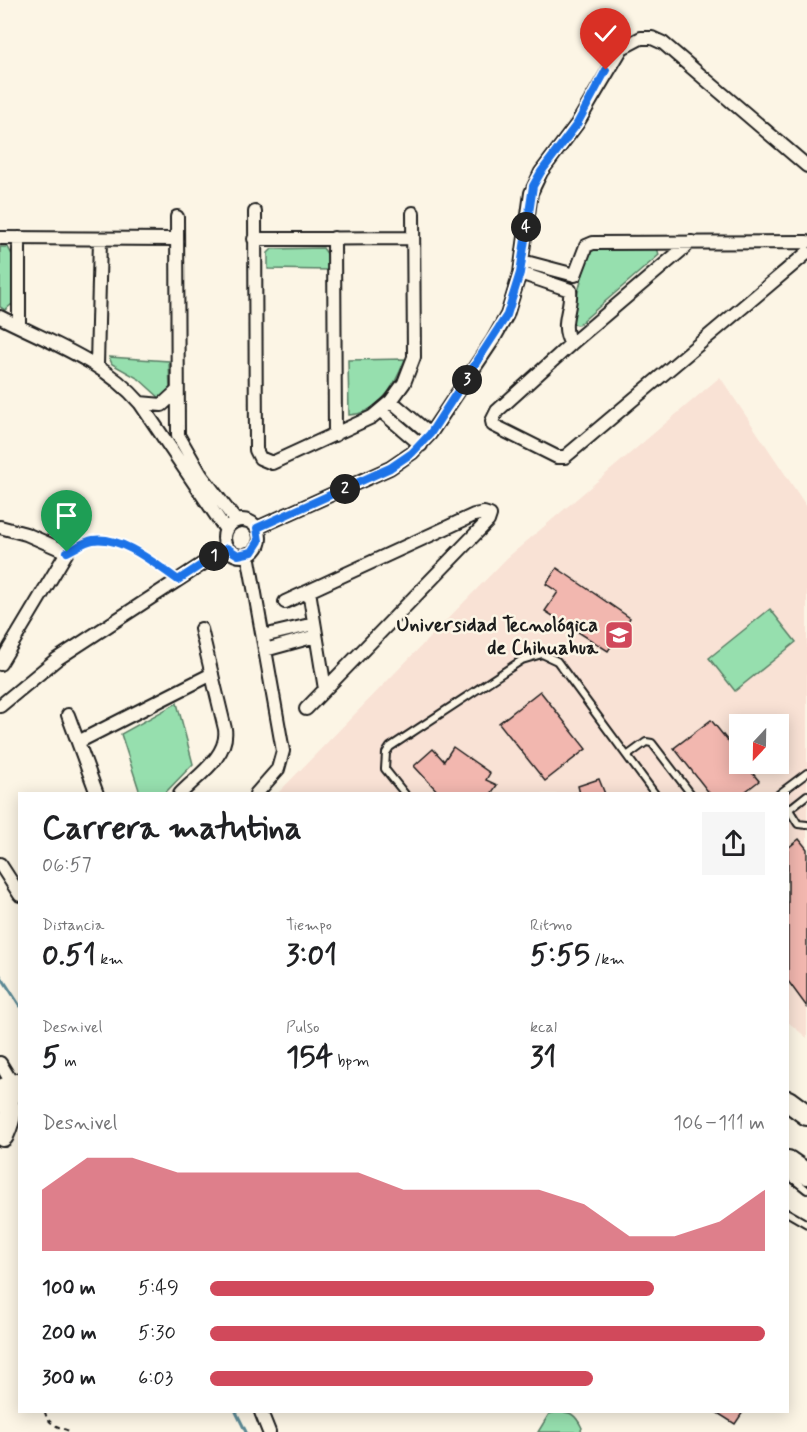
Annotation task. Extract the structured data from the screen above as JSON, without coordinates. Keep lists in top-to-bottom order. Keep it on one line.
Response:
{"places":{"school or university":["Universidad Tecnológica de Chihuahua"]},"north":"bottom","page":{"pins":["4","3","2","1"],"heading":["Carrera matutina","06:57"],"stats":[["Distancia","0.51 km"],["Tiempo","3:01"],["Ritmo","5:55 /km"],["Desnivel","5 m"],["Pulso","154 bpm"],["kcal","31"]],"chart":["Desnivel","106–111 m"],"list":[{"name":"100 m","note":"5:49"},{"name":"200 m","note":"5:30"},{"name":"300 m","note":"6:03"}]}}
